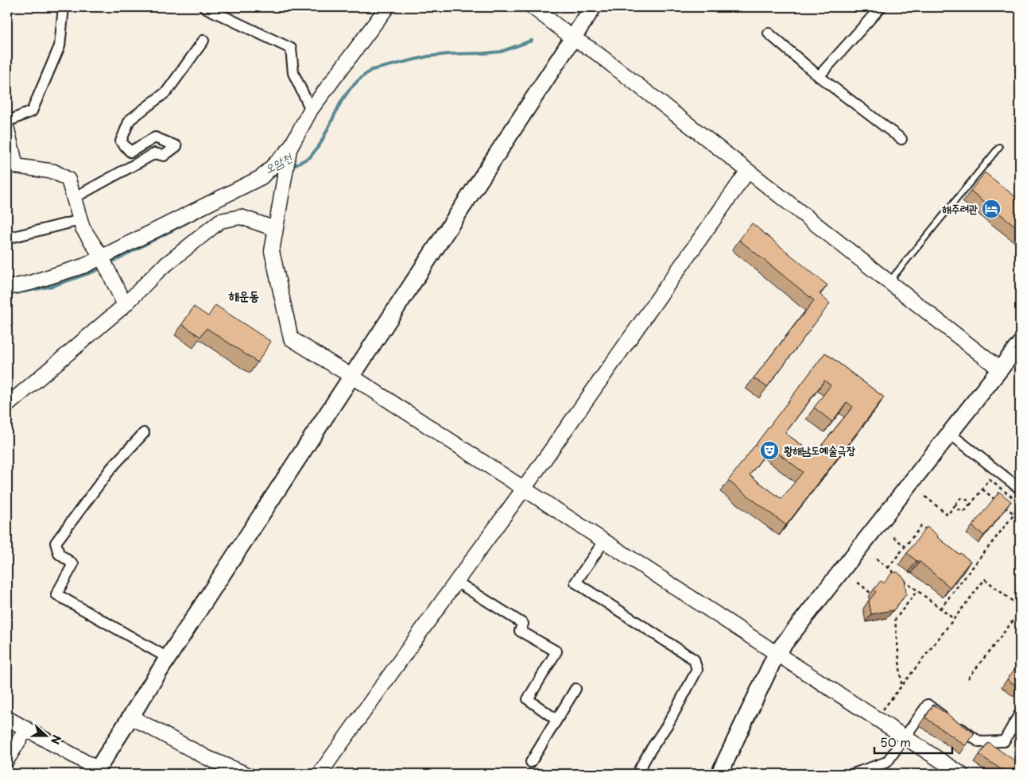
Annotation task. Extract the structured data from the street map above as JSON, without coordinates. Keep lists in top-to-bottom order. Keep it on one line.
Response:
{"districts":["해운동"],"water":["오암천"],"places":{"hotel":["해주려관"],"theatre":["황해남도예술극장"]},"scale_bar":"50 m","north":"right"}
